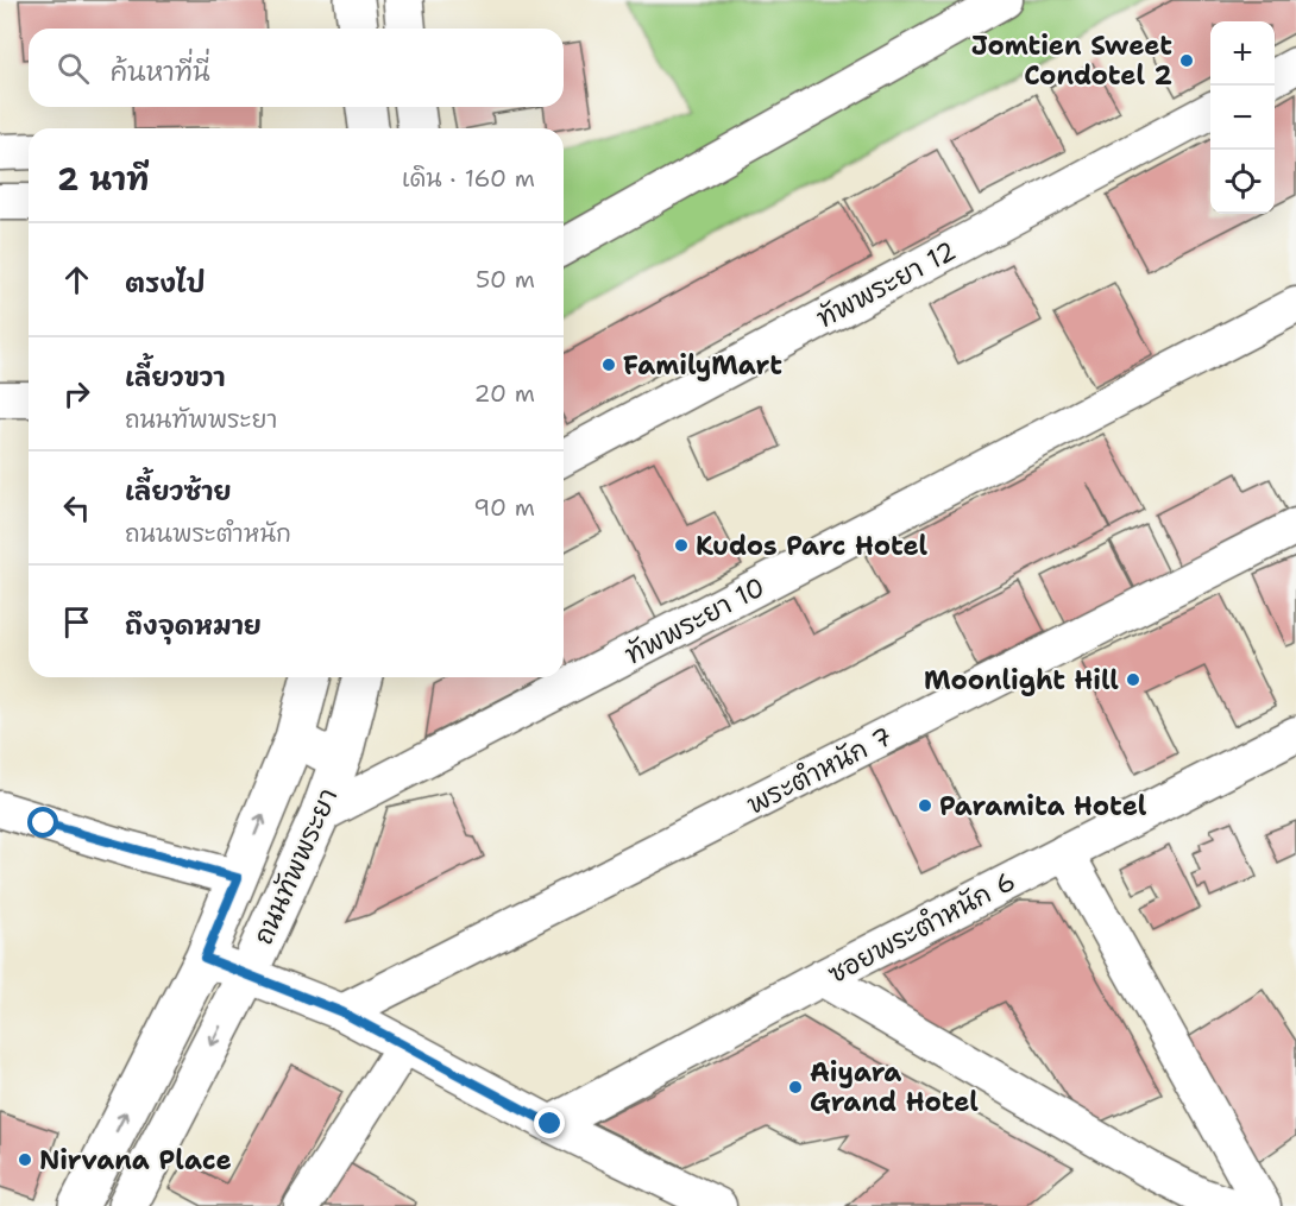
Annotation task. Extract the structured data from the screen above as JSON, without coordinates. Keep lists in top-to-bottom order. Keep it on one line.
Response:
{"streets":{"main road":["ถนนทัพพระยา"],"street":["ทัพพระยา 12","ทัพพระยา 10","พระตำหนัก 7","ซอยพระตำหนัก 6"]},"crossings":[["ทัพพระยา 10","ถนนทัพพระยา"]],"places":["Jomtien Sweet Condotel 2","FamilyMart","Kudos Parc Hotel","Moonlight Hill","Paramita Hotel","Aiyara Grand Hotel","Nirvana Place"],"page":{"map_buttons":["+","−"],"search":"ค้นหาที่นี่","heading":["2 นาที","เดิน · 160 m"],"list":[["ตรงไป","50 m"],["เลี้ยวขวา","ถนนทัพพระยา","20 m"],["เลี้ยวซ้าย","ถนนพระตำหนัก","90 m"],"ถึงจุดหมาย"]}}
